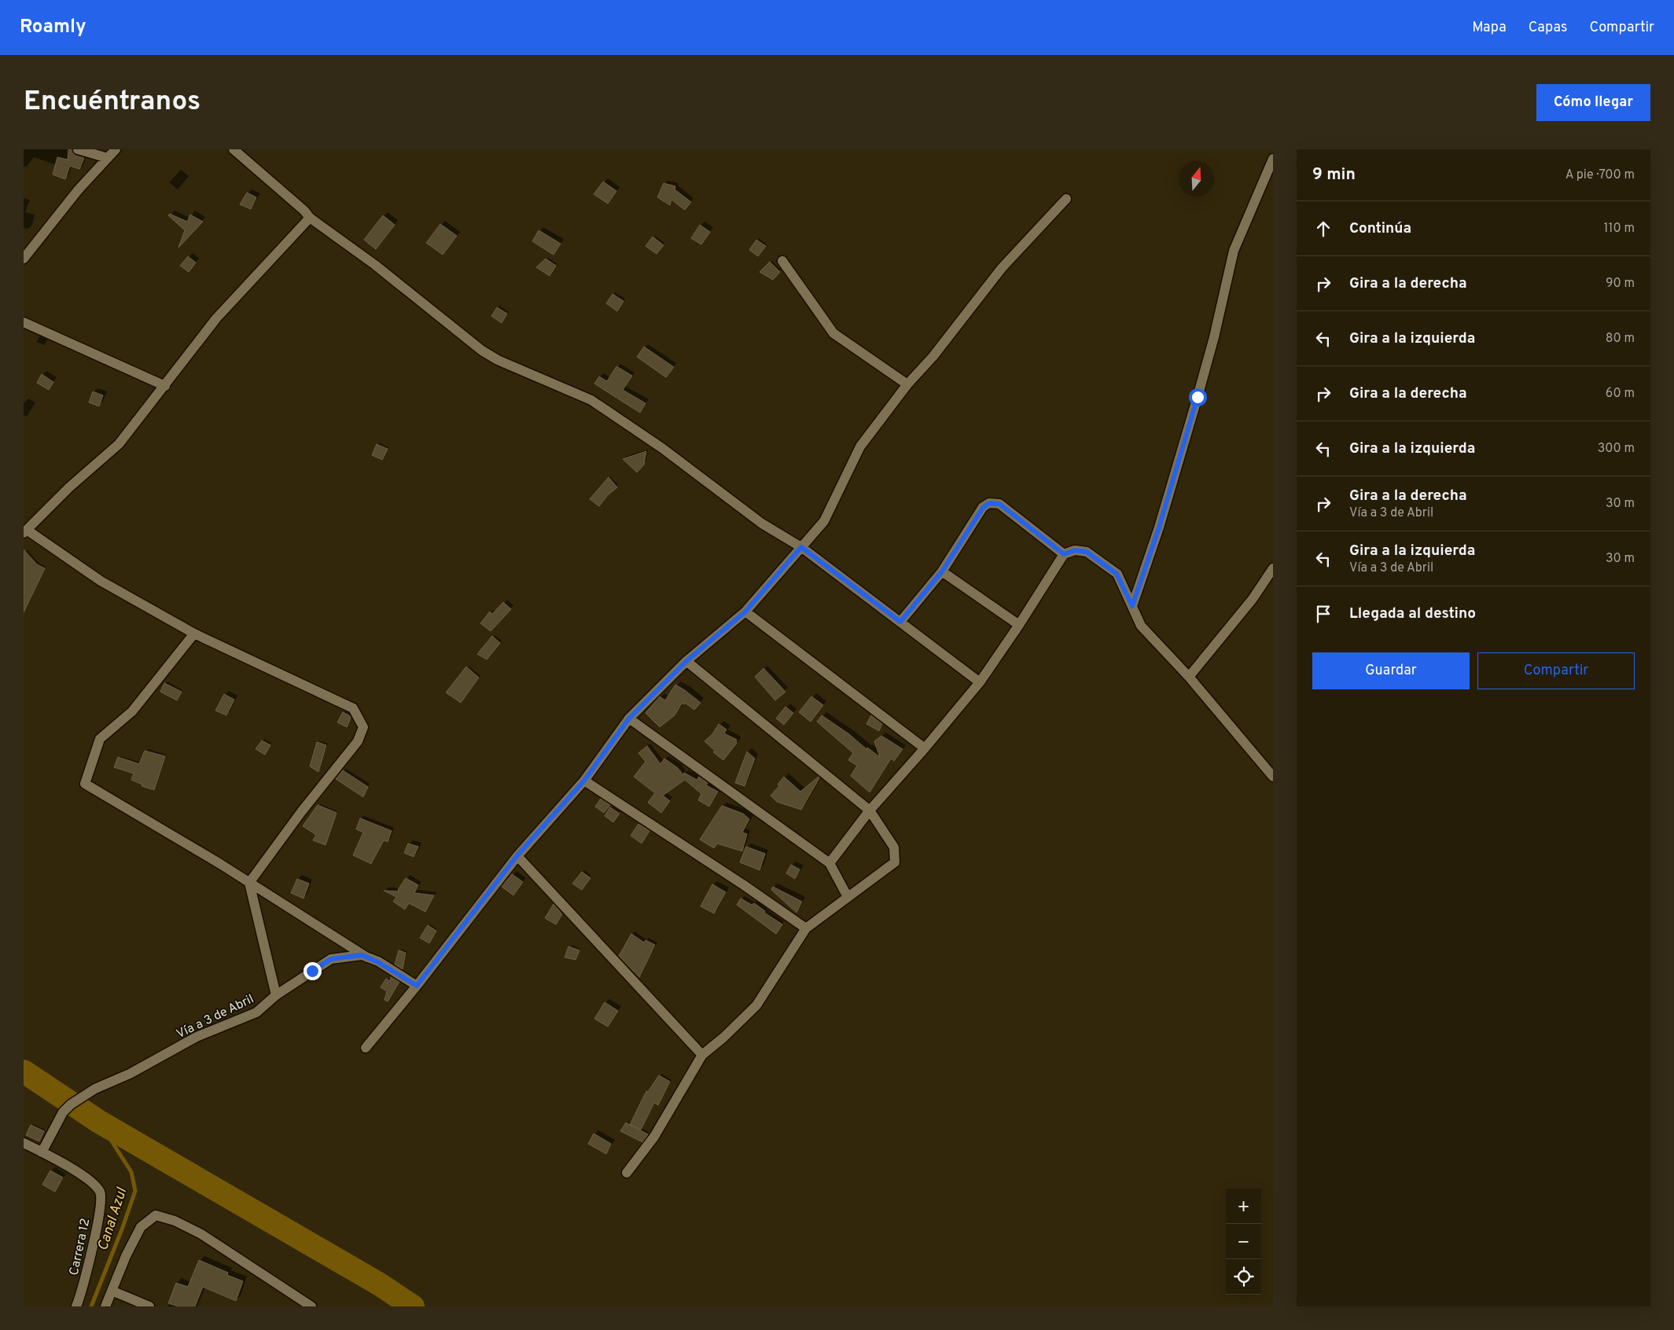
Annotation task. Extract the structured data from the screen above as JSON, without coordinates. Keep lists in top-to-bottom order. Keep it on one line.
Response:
{"streets":{"street":["Vía a 3 de Abril","Carrera 12"]},"crossings":[["Vía a 3 de Abril","Carrera 12"]],"water":["Canal Azul"],"north":"top","page":{"header":"Roamly","nav":["Mapa","Capas","Compartir"],"buttons":["Cómo llegar",["Guardar","Compartir"]],"title":"Encuéntranos","heading":["9 min","A pie · 700 m"],"list":[["Continúa","110 m"],["Gira a la derecha","90 m"],["Gira a la izquierda","80 m"],["Gira a la derecha","60 m"],["Gira a la izquierda","300 m"],["Gira a la derecha","Vía a 3 de Abril","30 m"],["Gira a la izquierda","Vía a 3 de Abril","30 m"],"Llegada al destino"],"map_buttons":["+","−"]}}
